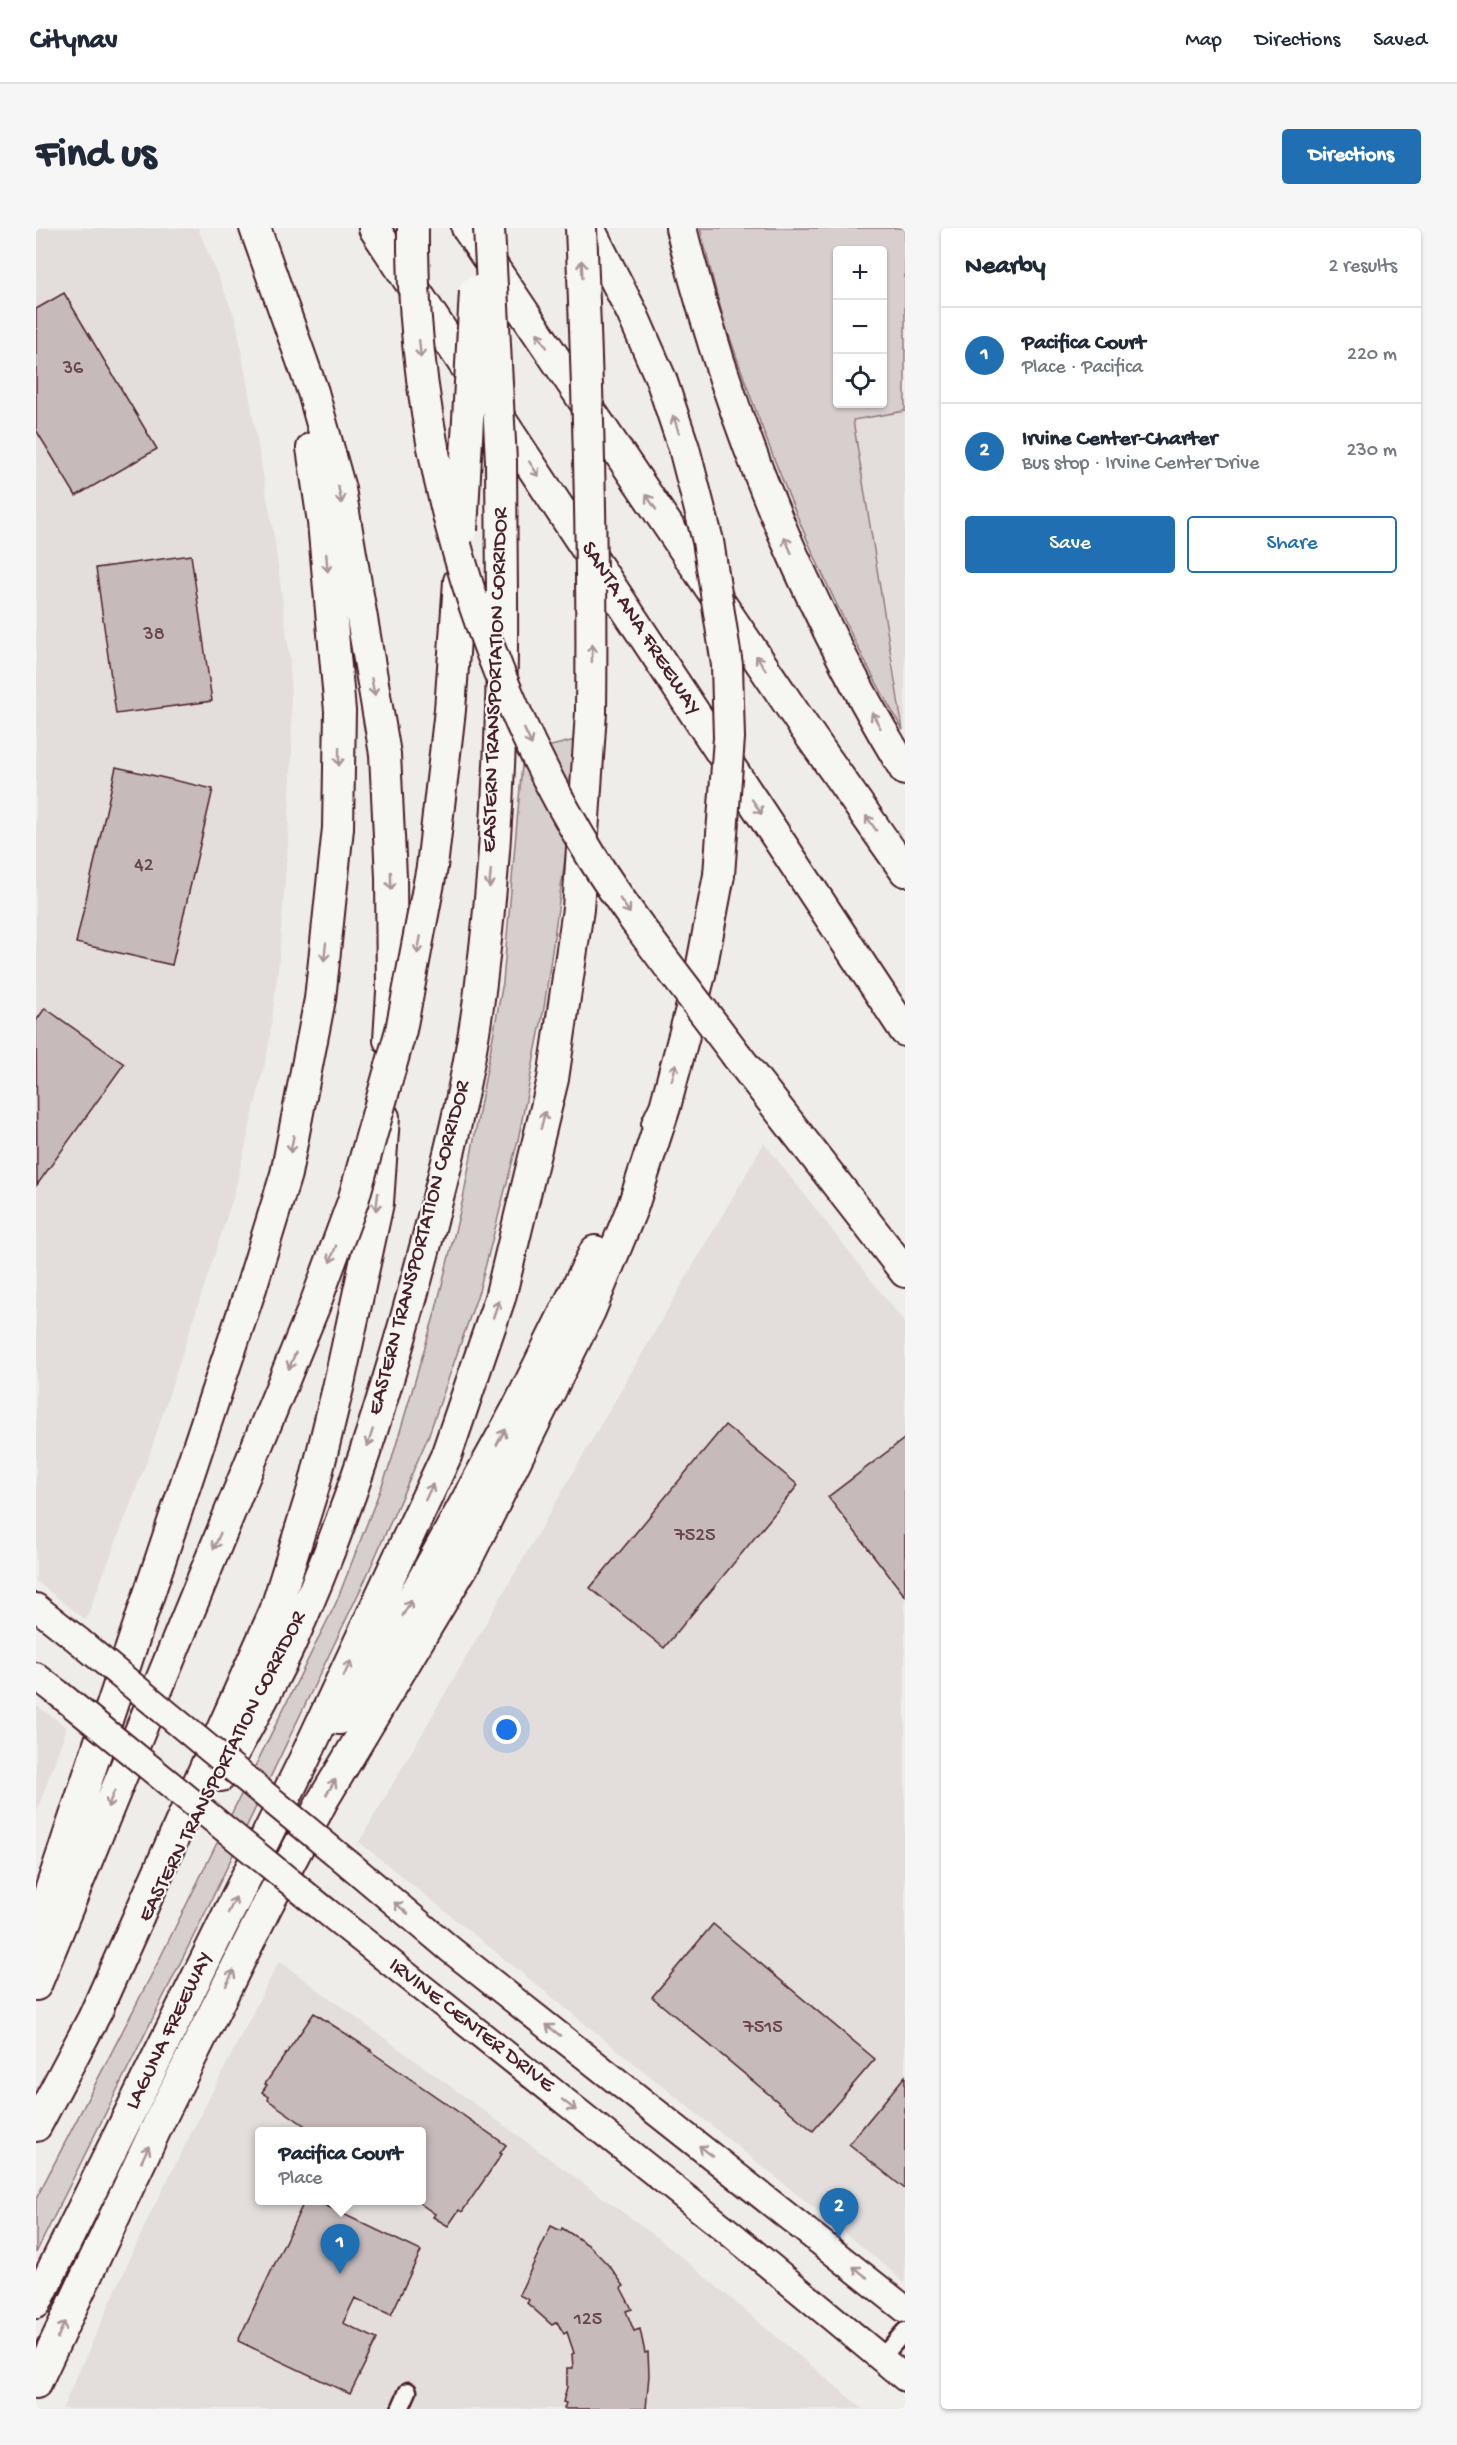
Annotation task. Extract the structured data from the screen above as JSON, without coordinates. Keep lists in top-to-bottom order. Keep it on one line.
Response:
{"streets":{"highway":["SANTA ANA FREEWAY","EASTERN TRANSPORTATION CORRIDOR","LAGUNA FREEWAY"],"main road":["IRVINE CENTER DRIVE"]},"house_numbers":["36","38","42","7525","7515","125"],"page":{"header":"Citynav","nav":["Map","Directions","Saved"],"buttons":["Directions",["Save","Share"]],"title":"Find us","heading":["Nearby","2 results"],"map_buttons":["+","−"],"list":[{"mark":"1","name":"Pacifica Court","note":"Place · Pacifica","value":"220 m"},{"mark":"2","name":"Irvine Center-Charter","note":"Bus stop · Irvine Center Drive","value":"230 m"}],"popup":["Pacifica Court","Place"],"pins":["2","1"]}}
